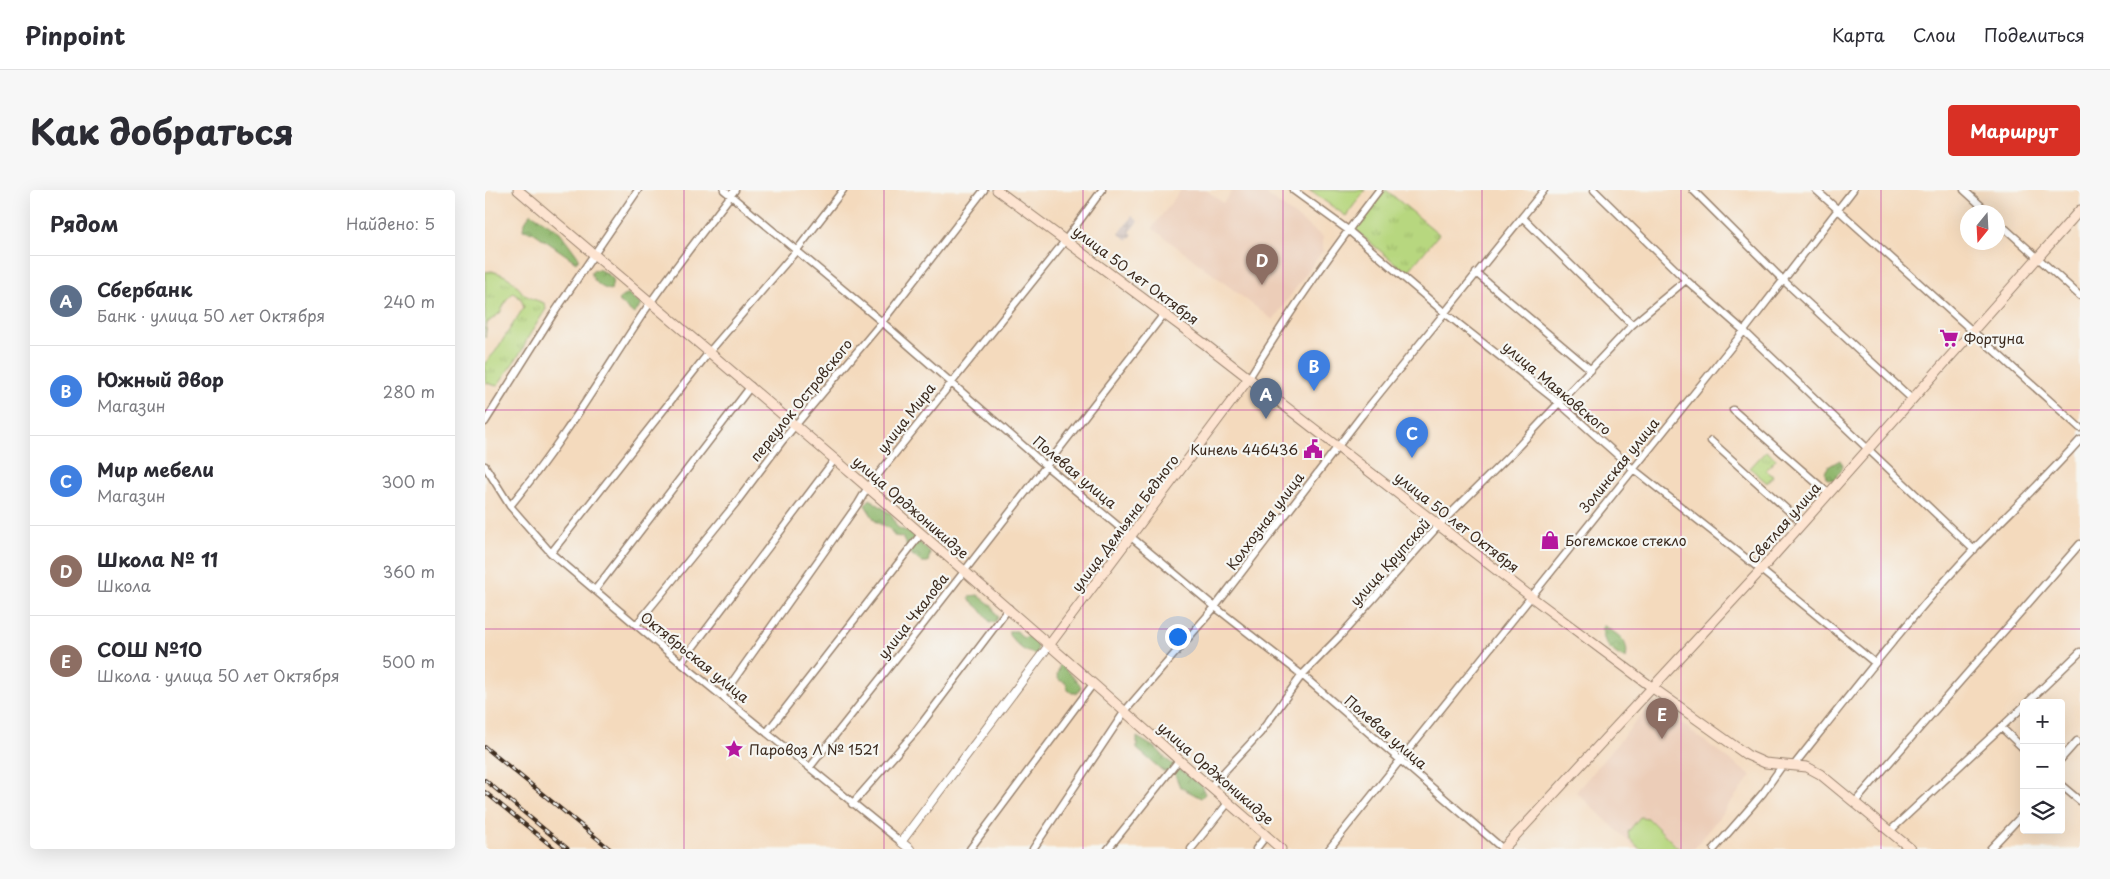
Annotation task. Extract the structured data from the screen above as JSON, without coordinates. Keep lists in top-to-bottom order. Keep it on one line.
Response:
{"streets":{"main road":["улица 50 лет Октября","улица Орджоникидзе","улица Демьяна Бедного","Светлая улица"],"street":["улица Маяковского","переулок Островского","улица Мира","Золинская улица","Полевая улица","Колхозная улица","улица Крупской","улица Чкалова","Октябрьская улица"]},"crossings":[["улица 50 лет Октября","улица Мира"],["улица 50 лет Октября","Золинская улица"],["улица 50 лет Октября","Колхозная улица"],["улица 50 лет Октября","улица Демьяна Бедного"],["улица 50 лет Октября","Светлая улица"],["улица 50 лет Октября","улица Крупской"],["улица 50 лет Октября","улица Чкалова"],["улица Маяковского","Золинская улица"],["улица Маяковского","Колхозная улица"],["улица Маяковского","улица Демьяна Бедного"],["улица Маяковского","Светлая улица"],["улица Маяковского","улица Крупской"],["переулок Островского","Полевая улица"],["переулок Островского","улица Орджоникидзе"],["переулок Островского","Октябрьская улица"],["улица Мира","Полевая улица"],["улица Мира","улица Орджоникидзе"],["улица Мира","Октябрьская улица"],["Золинская улица","Полевая улица"],["Полевая улица","Колхозная улица"],["Полевая улица","улица Демьяна Бедного"],["Полевая улица","Светлая улица"],["Полевая улица","улица Крупской"],["Полевая улица","улица Чкалова"],["улица Орджоникидзе","Колхозная улица"],["улица Орджоникидзе","улица Демьяна Бедного"],["улица Орджоникидзе","улица Крупской"],["улица Орджоникидзе","улица Чкалова"],["улица Демьяна Бедного","Октябрьская улица"],["улица Чкалова","Октябрьская улица"]],"places":{"supermarket":["Фортуна"],"public building":["Кинель 446436"],"shop":["Богемское стекло"],"place":["Паровоз Л № 1521"]},"north":"bottom","page":{"header":"Pinpoint","nav":["Карта","Слои","Поделиться"],"title":"Как добраться","buttons":"Маршрут","heading":["Рядом","Найдено: 5"],"pins":["D","B","A","C","E"],"list":[{"mark":"A","name":"Сбербанк","note":"Банк · улица 50 лет Октября","value":"240 m"},{"mark":"B","name":"Южный двор","note":"Магазин","value":"280 m"},{"mark":"C","name":"Мир мебели","note":"Магазин","value":"300 m"},{"mark":"D","name":"Школа № 11","note":"Школа","value":"360 m"},{"mark":"E","name":"СОШ №10","note":"Школа · улица 50 лет Октября","value":"500 m"}],"map_buttons":["+","−"]}}
